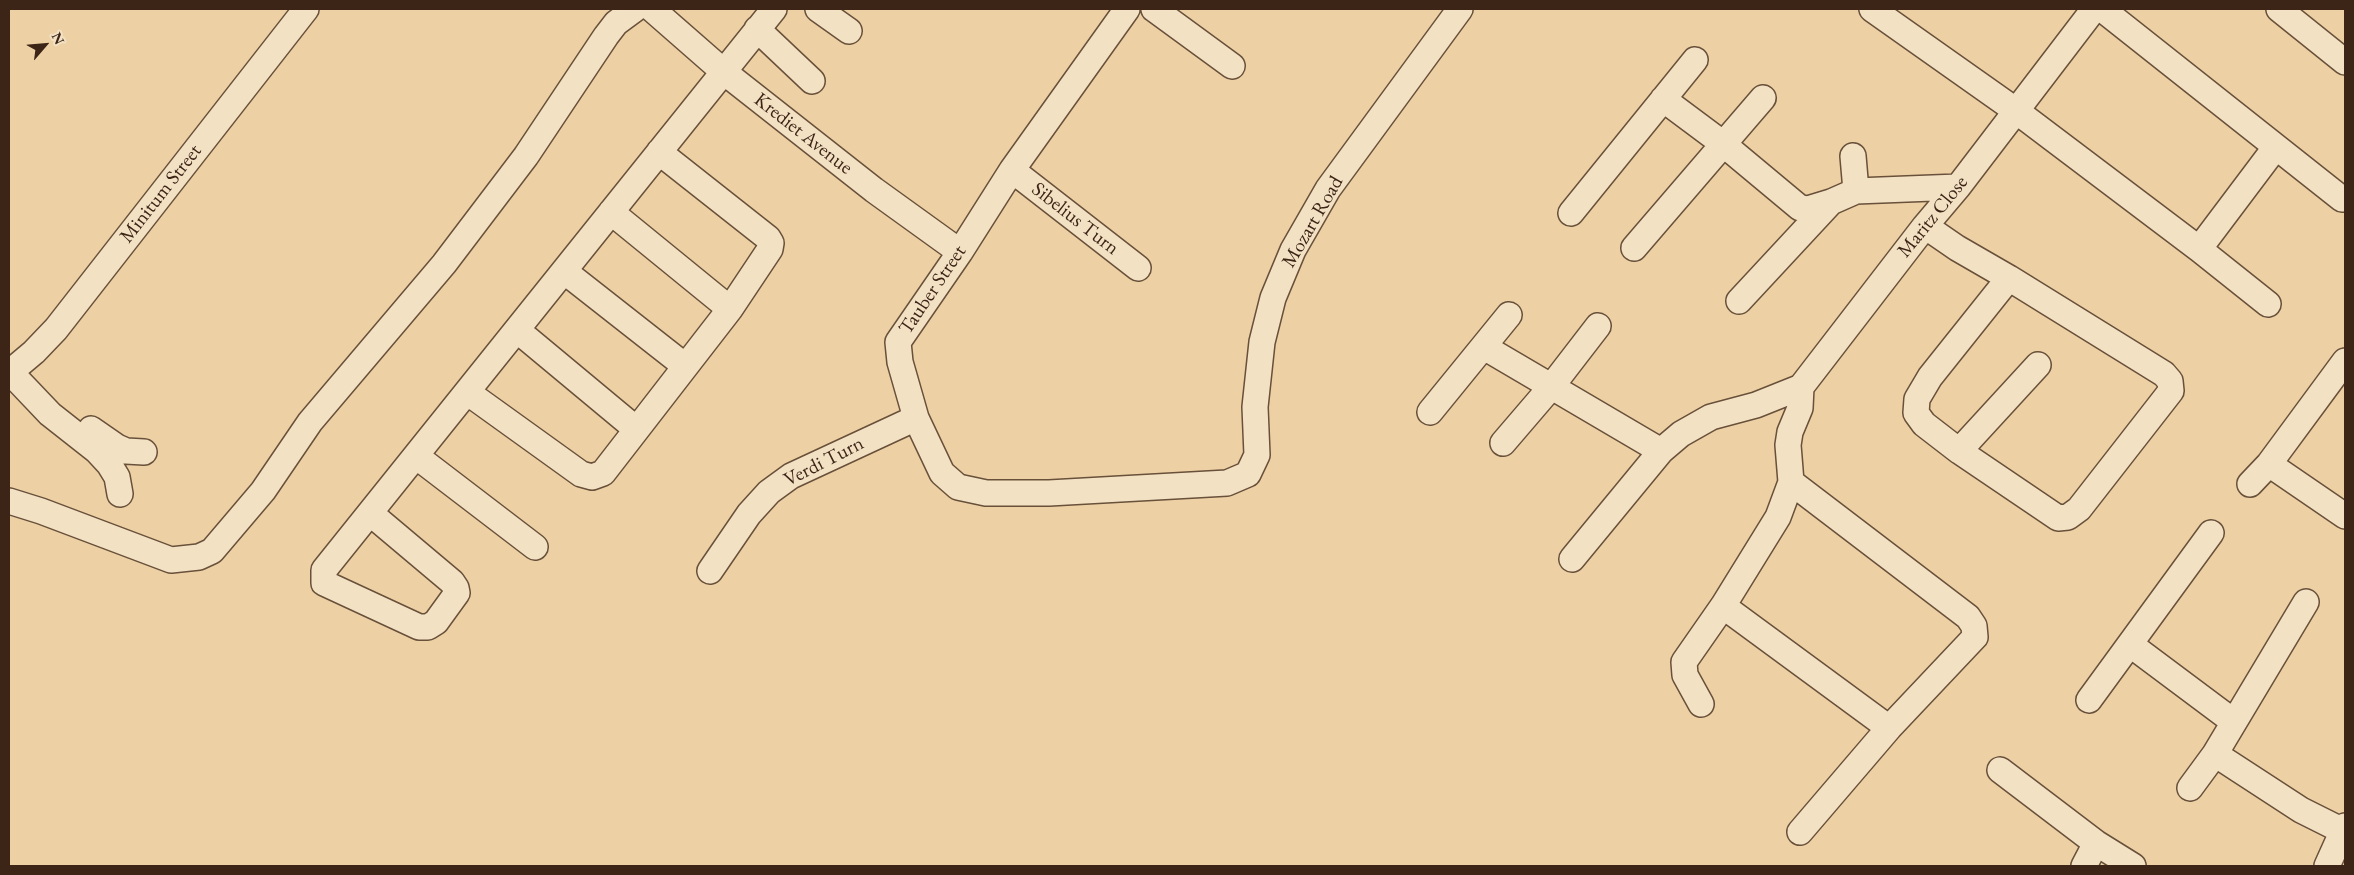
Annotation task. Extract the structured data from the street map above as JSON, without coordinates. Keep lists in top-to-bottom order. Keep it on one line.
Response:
{"streets":{"street":["Krediet Avenue","Minitum Street","Maritz Close","Sibelius Turn","Mozart Road","Tauber Street","Verdi Turn"]},"crossings":[["Krediet Avenue","Tauber Street"],["Sibelius Turn","Tauber Street"],["Mozart Road","Tauber Street"],["Tauber Street","Verdi Turn"]],"north":"top right"}
